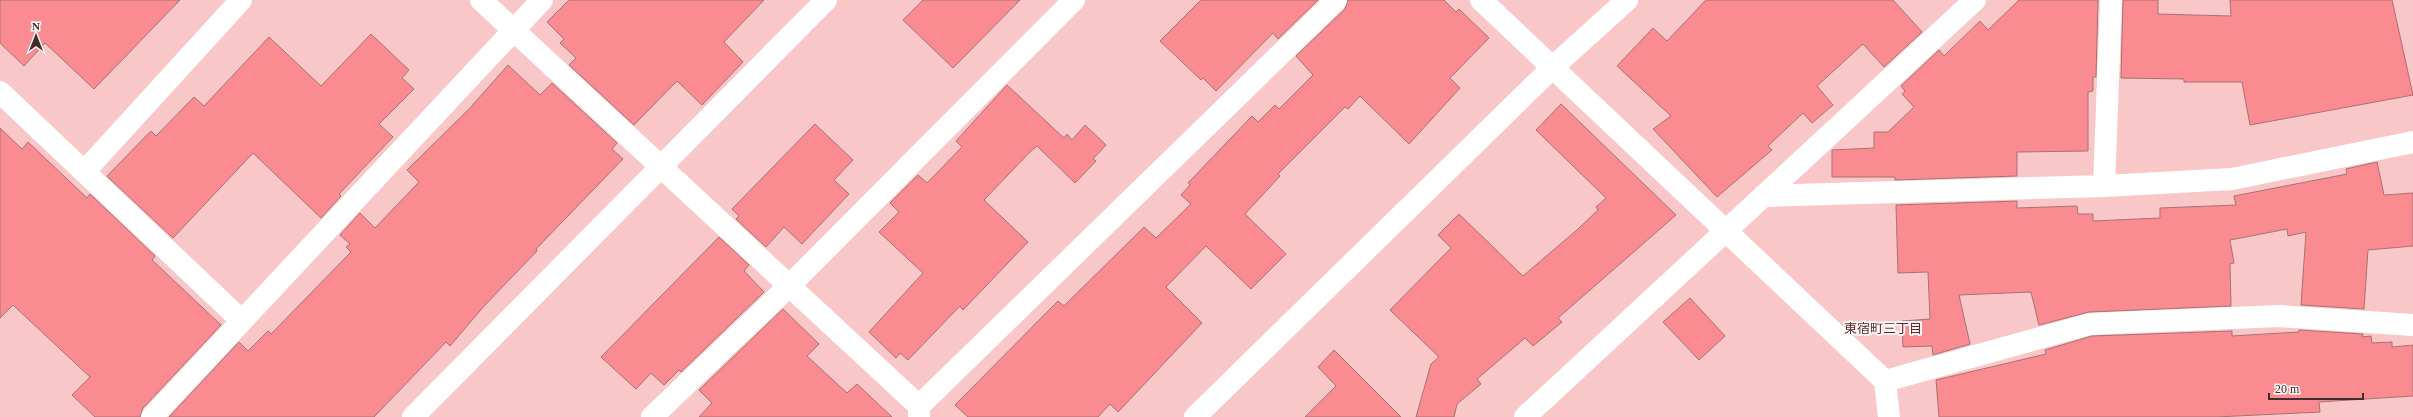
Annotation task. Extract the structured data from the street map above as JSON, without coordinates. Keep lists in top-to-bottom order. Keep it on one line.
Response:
{"districts":["東宿町三丁目"],"scale_bar":"20 m","north":"top"}
